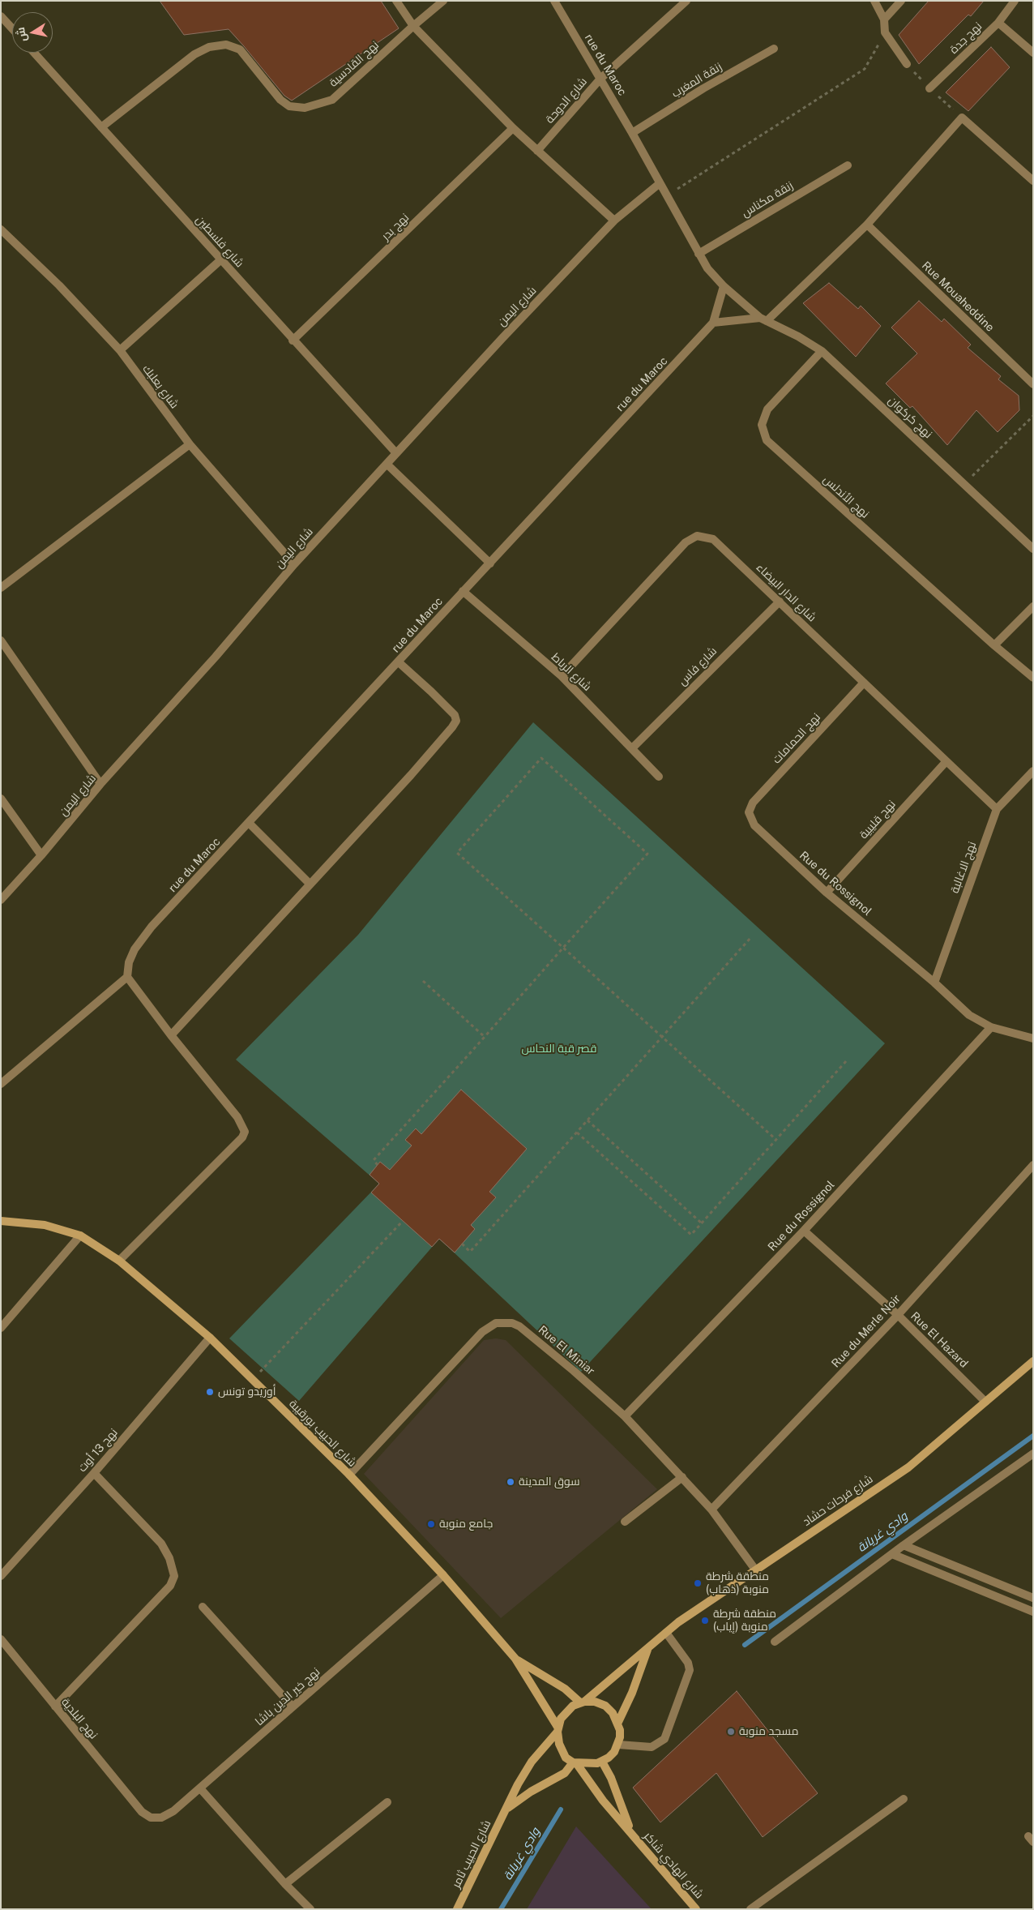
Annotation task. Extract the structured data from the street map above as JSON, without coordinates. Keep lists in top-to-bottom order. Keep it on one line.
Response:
{"streets":{"street":["نهج جدة","نهج القادسية","rue du Maroc","زنقة المغرب","شارع الدوحة","زنقة مكناس","نهج بدر","شارع فلسطين","Rue Mouaheddine","شارع اليمن","شارع بعلبك","نهج كركوان","نهج الأندلس","شارع الدار البيضاء","شارع فاس","شارع الرباط","نهج الحمامات","نهج قليبية","نهج الاغالبة","Rue du Rossignol","Rue du Merle Noir","Rue El Hazard","Rue El Miniar","شارع الحبيب بورقيبة","نهج 13 أوت","شارع فرحات حشاد","نهج خير الدين باشا","نهج البلدية","شارع الحبيب ثامر","شارع الهادي شاكر"]},"crossings":[["نهج القادسية","شارع فلسطين"],["rue du Maroc","زنقة المغرب"],["rue du Maroc","شارع الدوحة"],["rue du Maroc","زنقة مكناس"],["rue du Maroc","شارع اليمن"],["rue du Maroc","نهج كركوان"],["rue du Maroc","شارع الرباط"],["نهج بدر","شارع فلسطين"],["شارع فلسطين","شارع اليمن"],["شارع اليمن","شارع بعلبك"],["نهج كركوان","نهج الأندلس"],["شارع الدار البيضاء","شارع فاس"],["شارع الدار البيضاء","شارع الرباط"],["شارع الدار البيضاء","نهج الحمامات"],["شارع الدار البيضاء","نهج قليبية"],["شارع الدار البيضاء","نهج الاغالبة"],["شارع فاس","شارع الرباط"],["نهج الحمامات","Rue du Rossignol"],["نهج قليبية","Rue du Rossignol"],["نهج الاغالبة","Rue du Rossignol"],["Rue du Rossignol","Rue El Hazard"],["Rue du Rossignol","Rue El Miniar"],["Rue du Merle Noir","Rue El Hazard"],["Rue du Merle Noir","Rue El Miniar"],["Rue El Hazard","شارع فرحات حشاد"],["Rue El Miniar","شارع الحبيب بورقيبة"],["Rue El Miniar","شارع فرحات حشاد"],["شارع الحبيب بورقيبة","نهج 13 أوت"],["شارع الحبيب بورقيبة","شارع فرحات حشاد"],["شارع الحبيب بورقيبة","نهج خير الدين باشا"],["شارع الحبيب بورقيبة","شارع الحبيب ثامر"],["شارع الحبيب بورقيبة","شارع الهادي شاكر"],["شارع فرحات حشاد","شارع الحبيب ثامر"],["شارع فرحات حشاد","شارع الهادي شاكر"],["نهج خير الدين باشا","نهج البلدية"],["شارع الحبيب ثامر","شارع الهادي شاكر"]],"water":["وادي غريانة"],"parks":["قصر قبة النحاس"],"places":["أوريدو تونس","سوق المدينة","جامع منوبة","منطقة شرطة منوبة (ذهاب)","منطقة شرطة منوبة (إياب)","مسجد منوبة"],"north":"left"}
